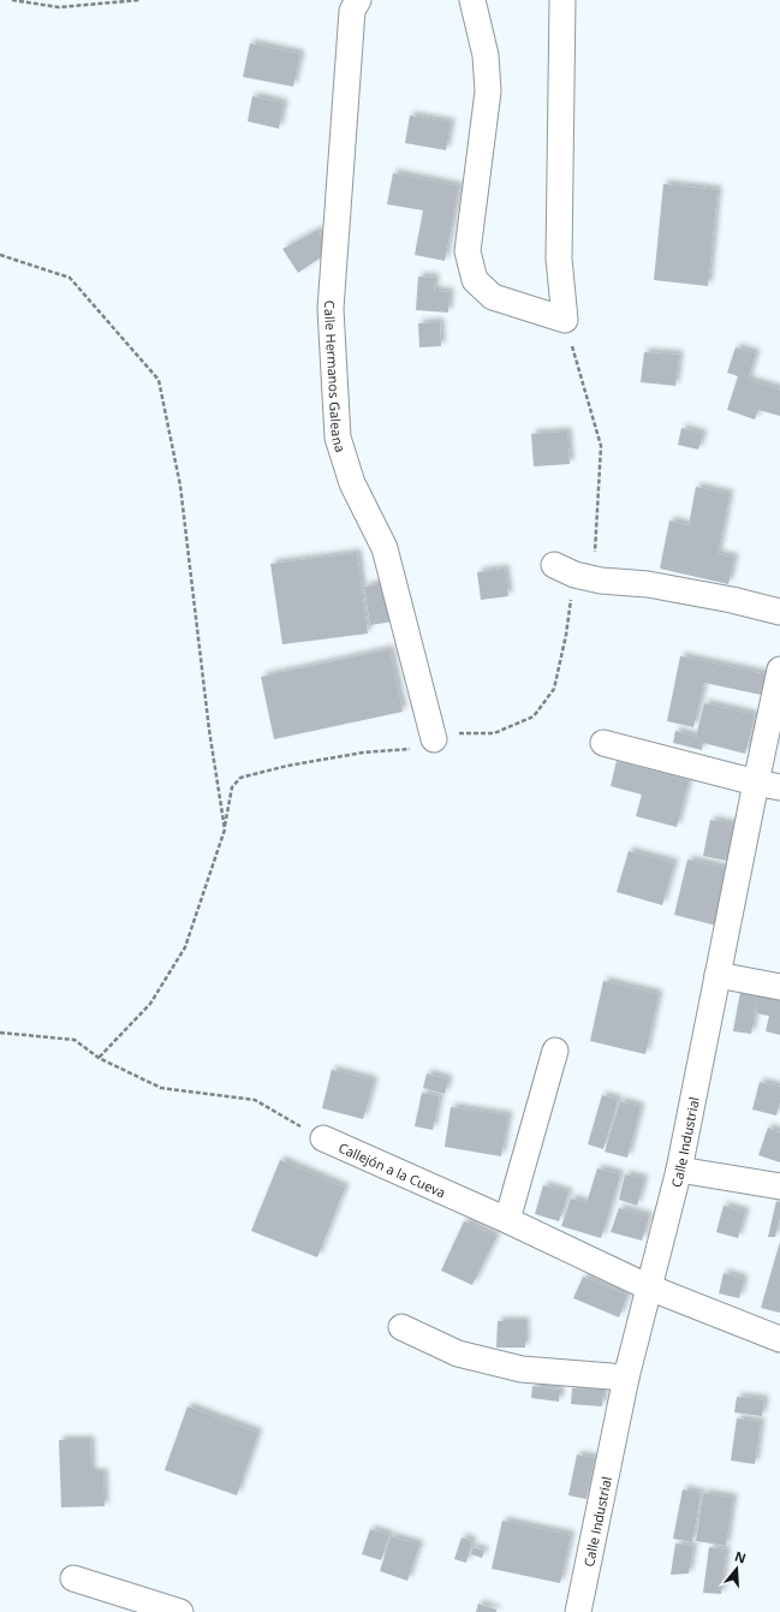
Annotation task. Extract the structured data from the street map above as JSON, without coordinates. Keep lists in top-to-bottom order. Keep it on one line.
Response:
{"streets":{"street":["Calle Hermanos Galeana","Calle Industrial","Callejón a la Cueva"]},"crossings":[["Calle Industrial","Callejón a la Cueva"]],"north":"top"}
